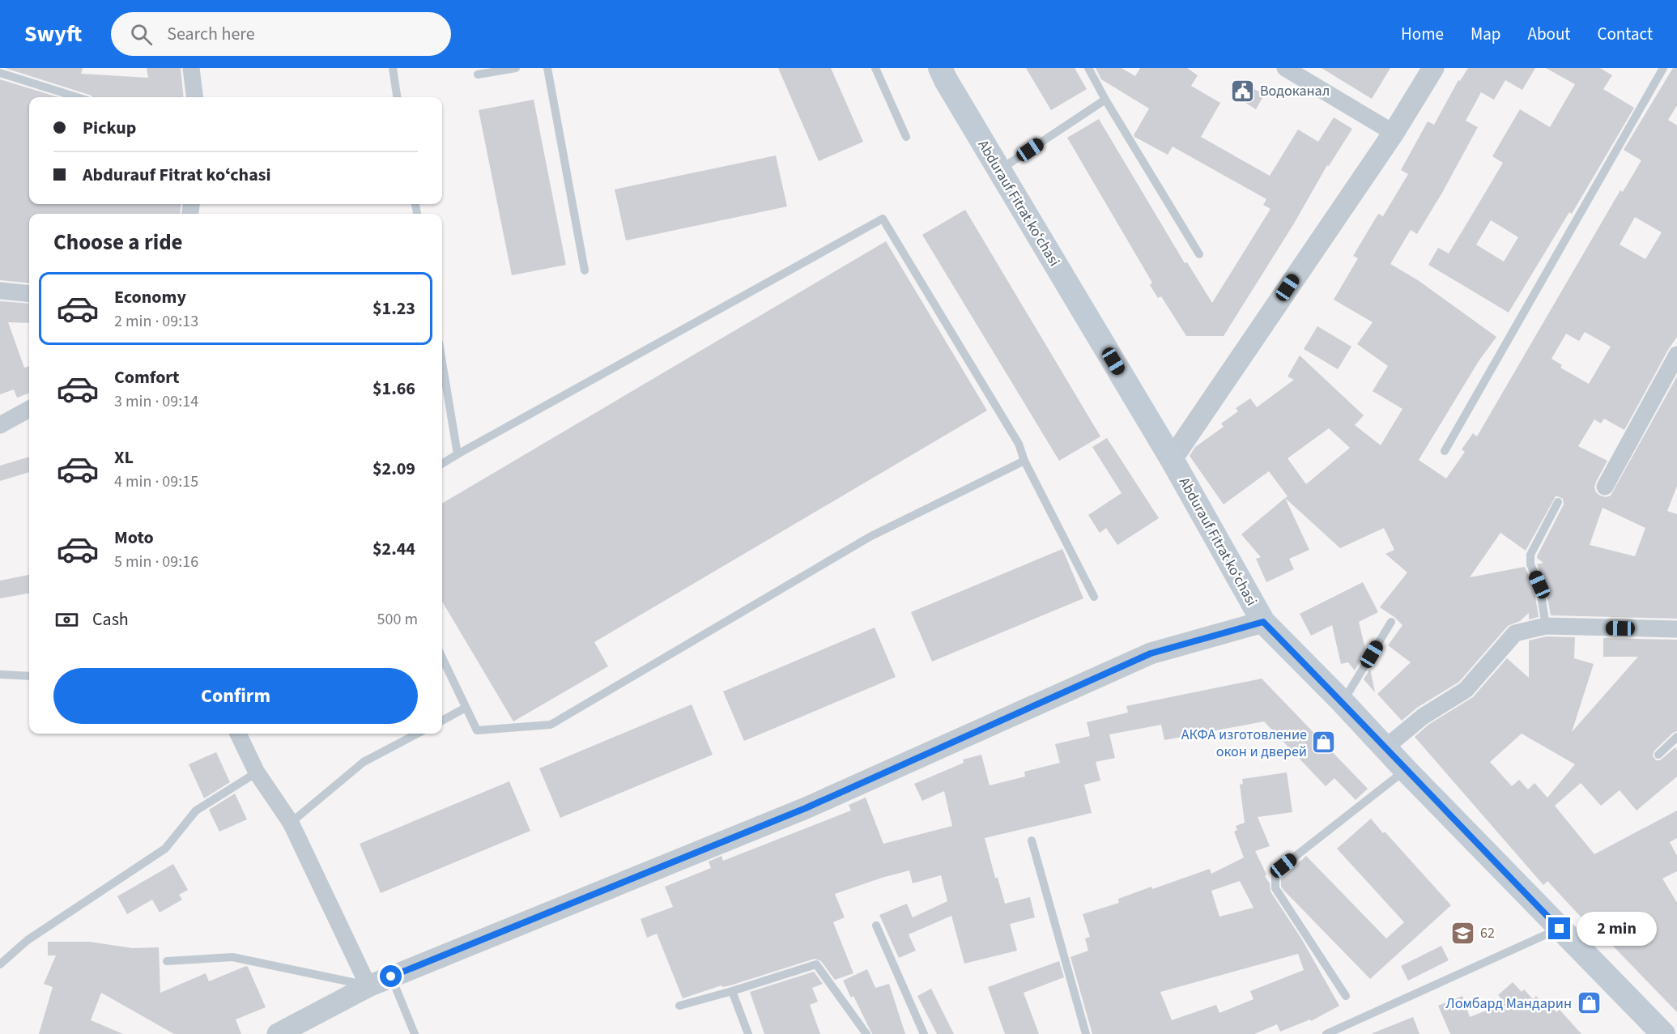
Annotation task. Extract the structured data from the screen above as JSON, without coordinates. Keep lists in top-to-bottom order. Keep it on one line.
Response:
{"streets":{"main road":["Abdurauf Fitrat koʻchasi"]},"places":{"public building":["Водоканал"],"shop":["АКФА изготовление окон и дверей","Ломбард Мандарин"],"school or university":["62"]},"page":{"header":"Swyft","search":"Search here","nav":["Home","Map","About","Contact"],"banner":["Pickup","Abdurauf Fitrat koʻchasi"],"heading":"Choose a ride","list":[{"name":"Economy","note":"2 min · 09:13","value":"$1.23"},{"name":"Comfort","note":"3 min · 09:14","value":"$1.66"},{"name":"XL","note":"4 min · 09:15","value":"$2.09"},{"name":"Moto","note":"5 min · 09:16","value":"$2.44"}],"pay":["Cash","500 m"],"buttons":"Confirm","bubble":"2 min"}}
